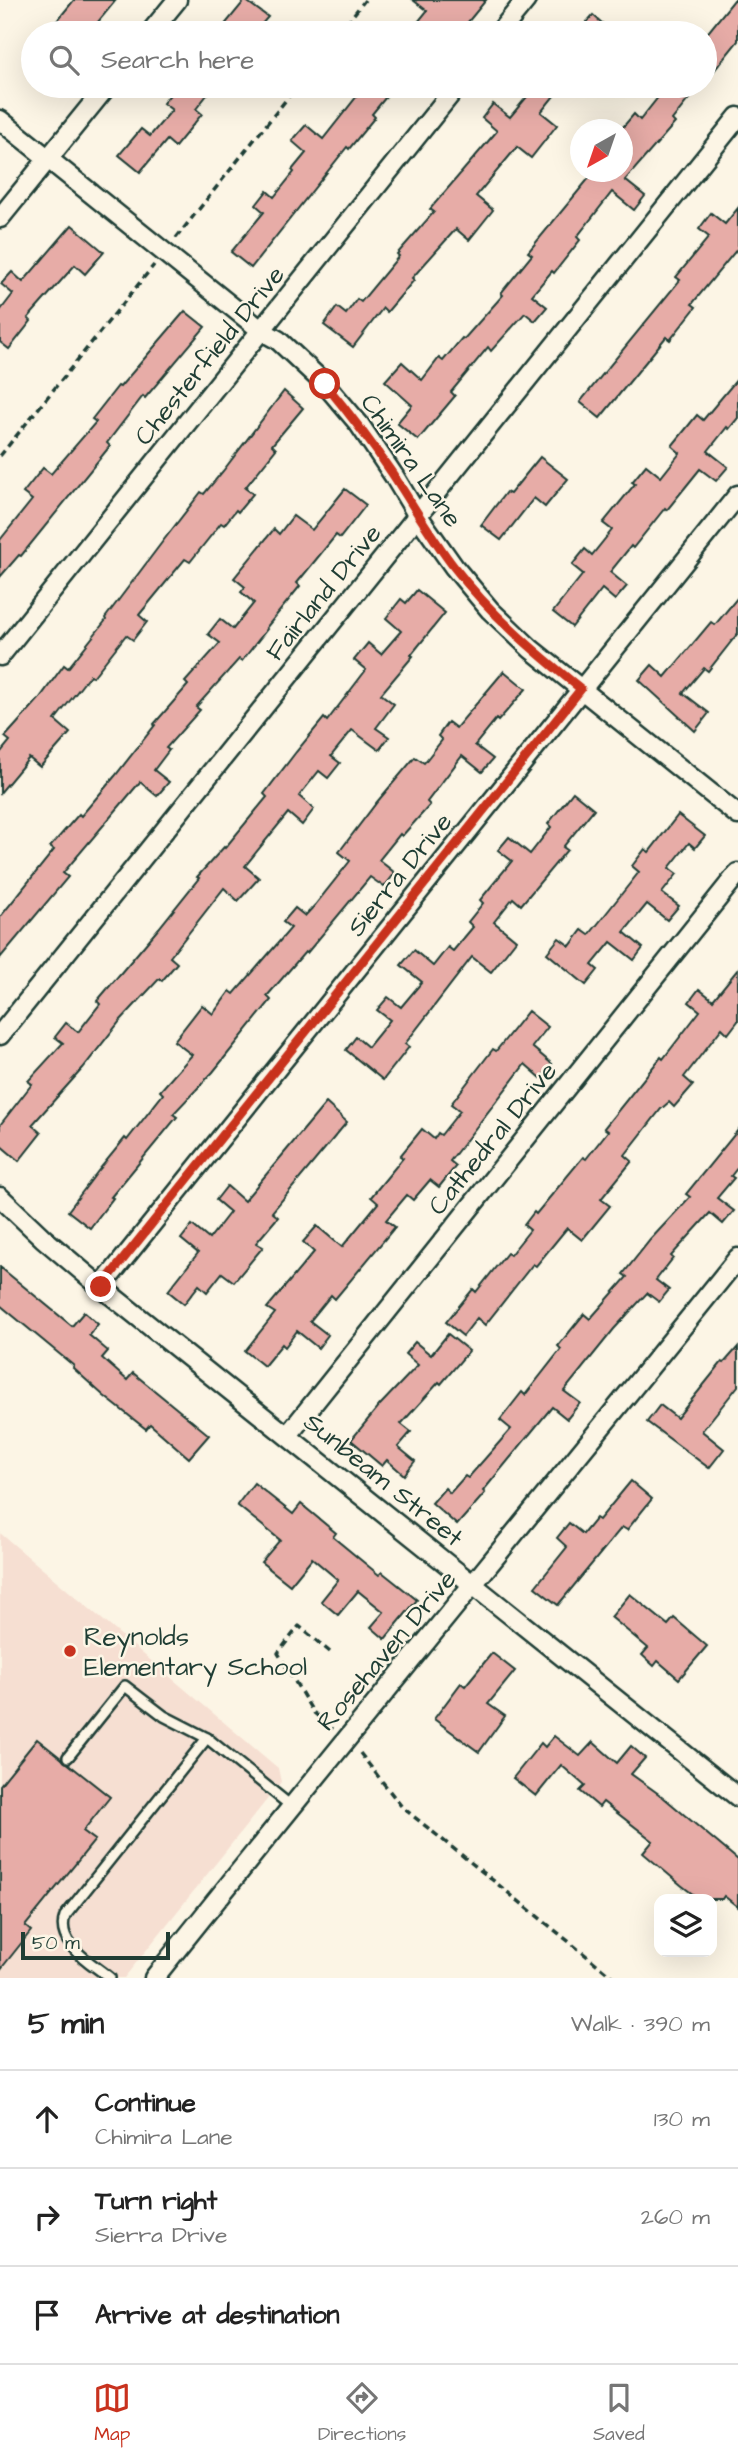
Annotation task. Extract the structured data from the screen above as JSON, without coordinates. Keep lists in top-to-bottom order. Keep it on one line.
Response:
{"streets":{"street":["Chesterfield Drive","Chimira Lane","Fairland Drive","Sierra Drive","Cathedral Drive","Sunbeam Street","Rosehaven Drive"]},"crossings":[["Chesterfield Drive","Chimira Lane"],["Chimira Lane","Fairland Drive"],["Chimira Lane","Sierra Drive"],["Sierra Drive","Sunbeam Street"],["Cathedral Drive","Sunbeam Street"],["Sunbeam Street","Rosehaven Drive"]],"places":["Reynolds Elementary School"],"scale_bar":"50 m","north":"bottom left","page":{"search":"Search here","scale":"50 m","heading":["5 min","Walk · 390 m"],"list":[["Continue","Chimira Lane","130 m"],["Turn right","Sierra Drive","260 m"],"Arrive at destination"],"nav":["Map","Directions","Saved"]}}
